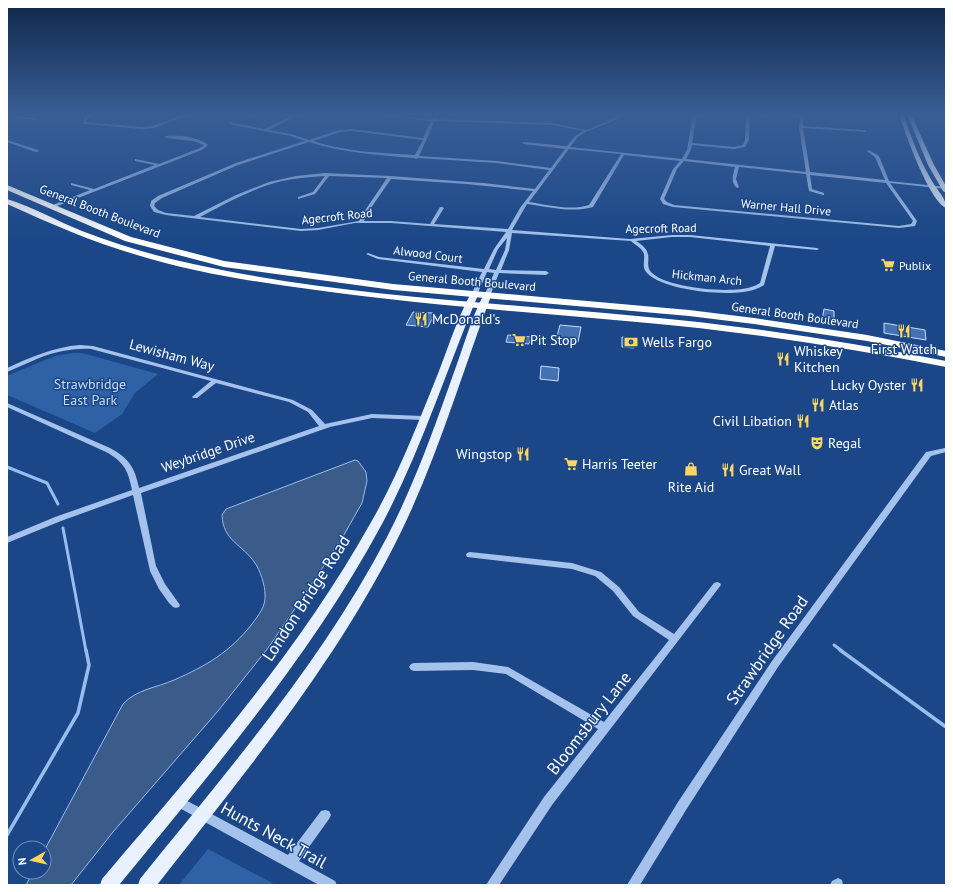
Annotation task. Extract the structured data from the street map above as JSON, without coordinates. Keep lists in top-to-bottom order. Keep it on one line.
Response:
{"streets":{"highway":["General Booth Boulevard"],"main road":["London Bridge Road"],"street":["Warner Hall Drive","Agecroft Road","Alwood Court","Hickman Arch","Lewisham Way","Weybridge Drive","Strawbridge Road","Bloomsbury Lane","Hunts Neck Trail"]},"crossings":[["General Booth Boulevard","London Bridge Road"],["Agecroft Road","Hickman Arch"],["Lewisham Way","Weybridge Drive"],["Weybridge Drive","London Bridge Road"],["London Bridge Road","Hunts Neck Trail"]],"parks":["Strawbridge East Park"],"places":{"supermarket":["Publix","Pit Stop","Harris Teeter"],"restaurant":["McDonald's","First Watch","Whiskey Kitchen","Lucky Oyster","Atlas","Civil Libation","Wingstop","Great Wall"],"bank":["Wells Fargo"],"theatre":["Regal"],"shop":["Rite Aid"]},"north":"left"}
